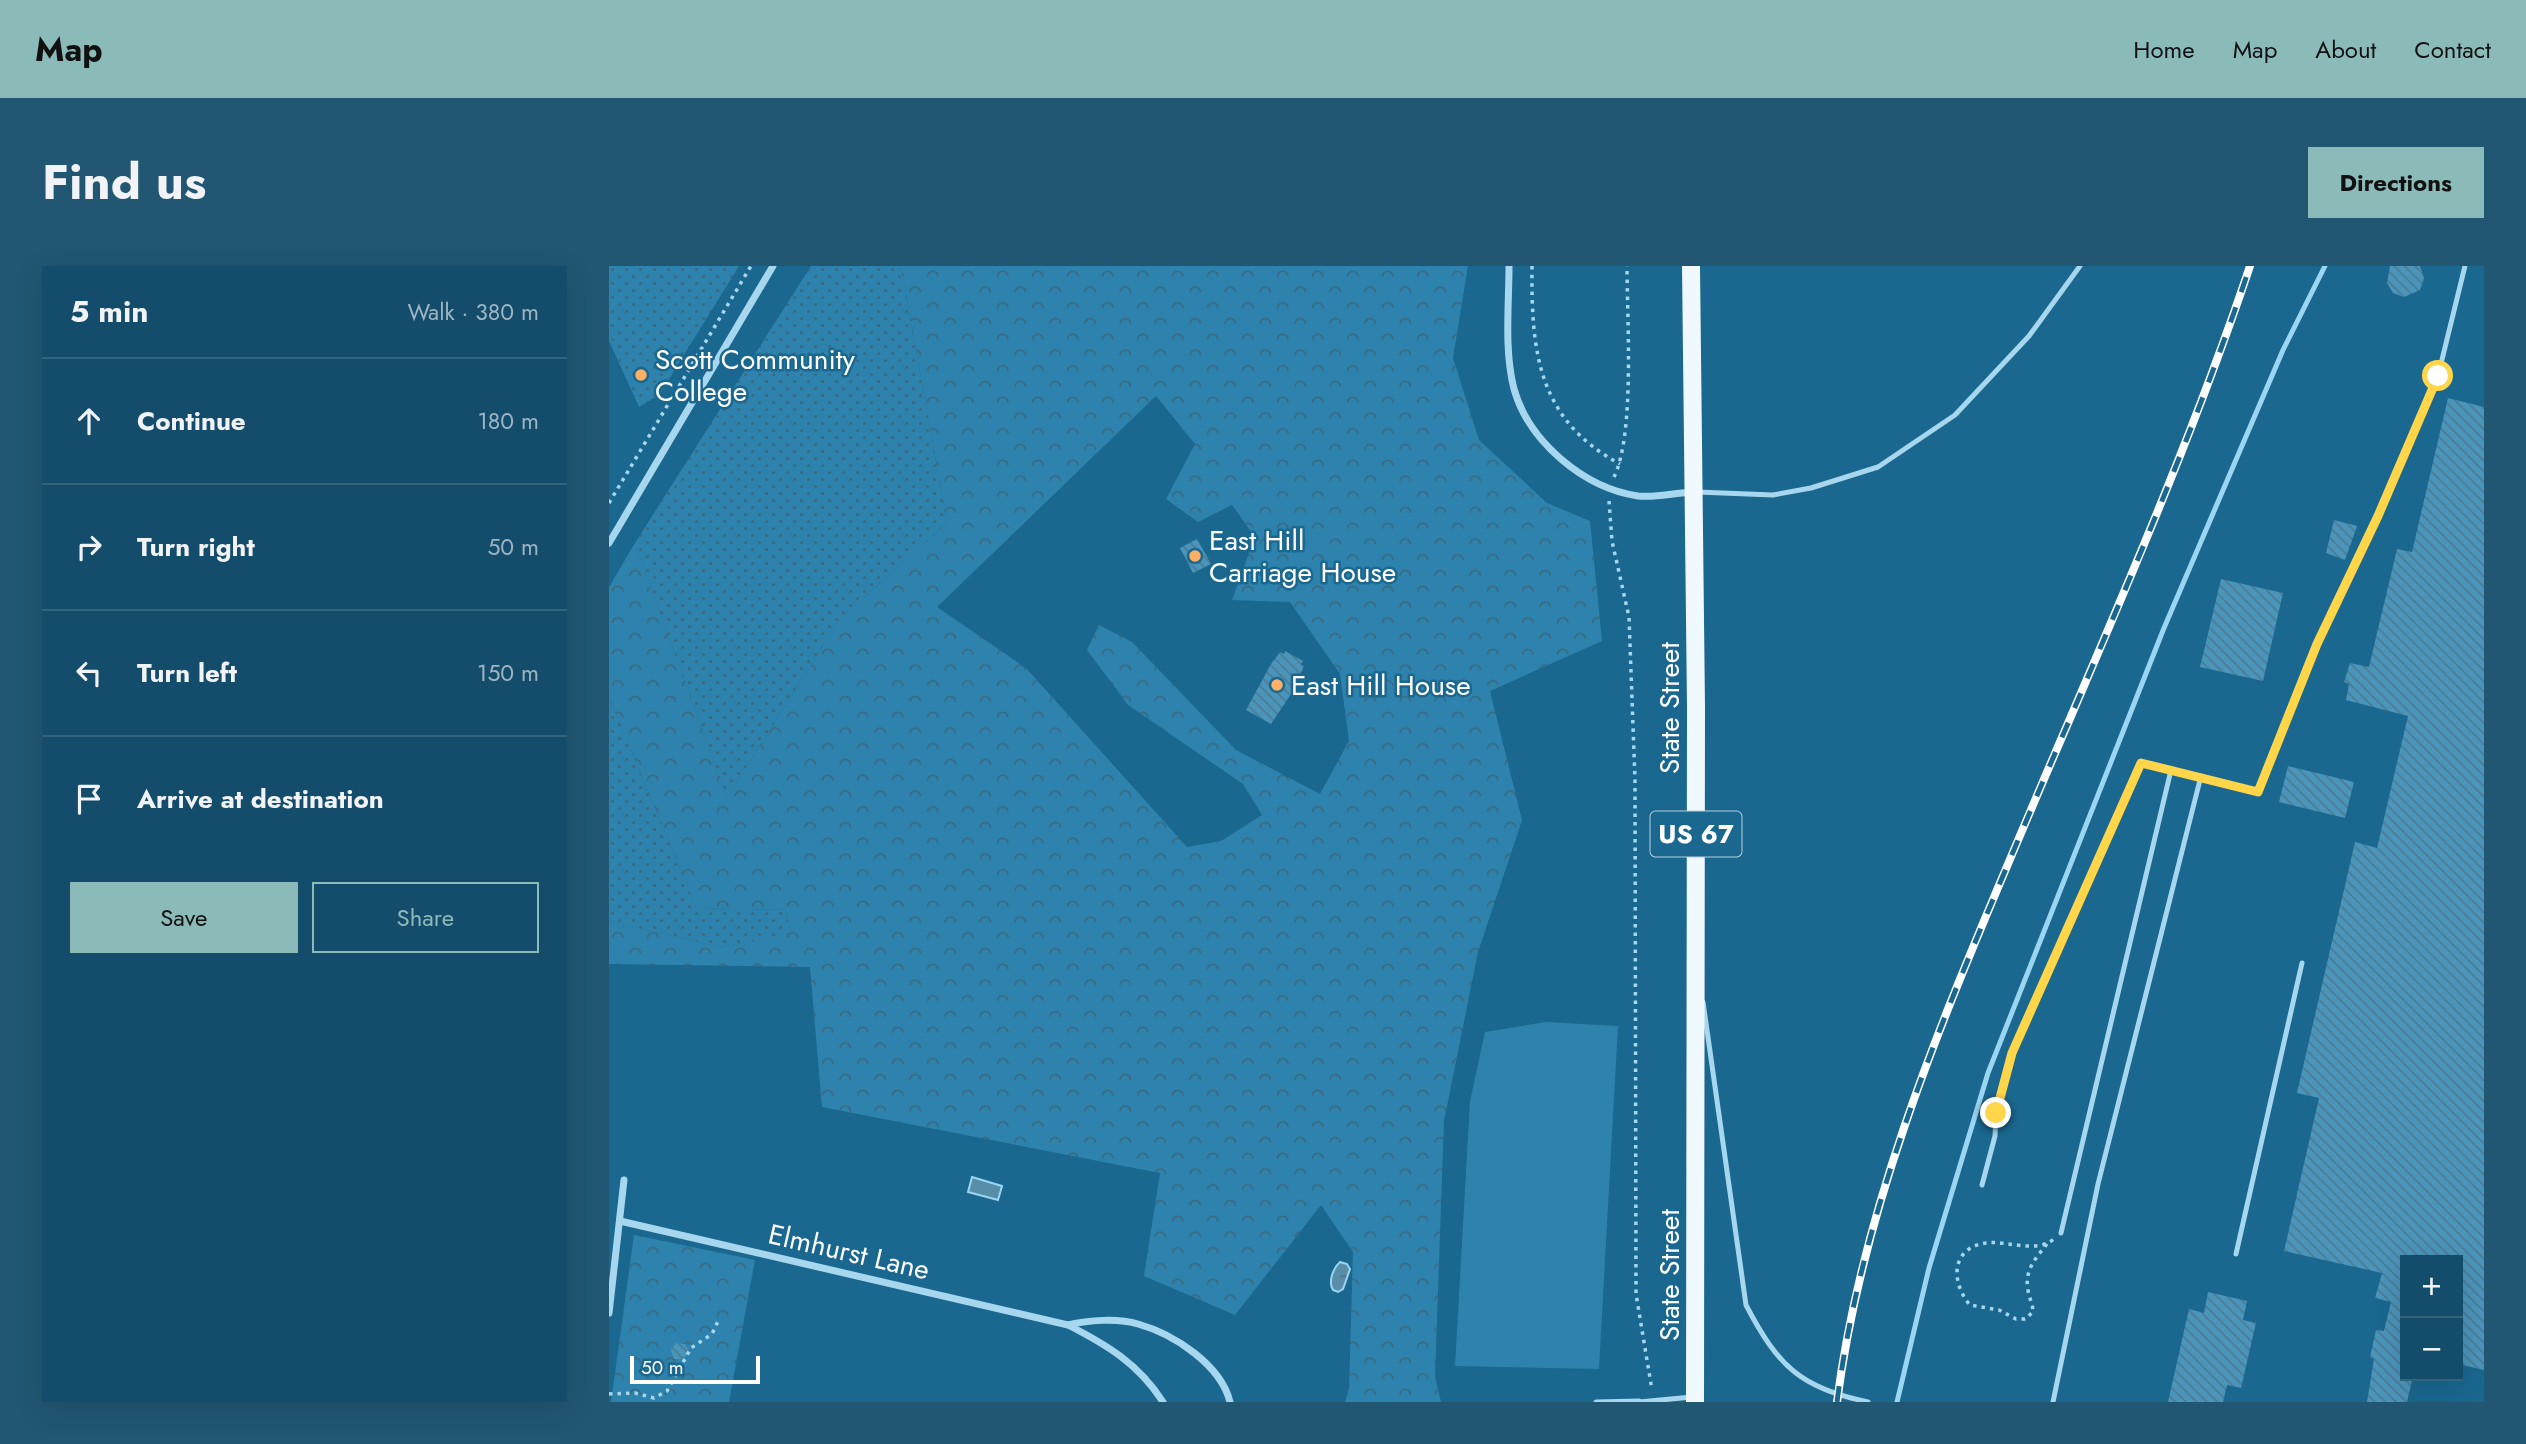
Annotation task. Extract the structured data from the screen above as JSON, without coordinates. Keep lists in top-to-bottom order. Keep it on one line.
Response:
{"streets":{"main road":["State Street","US 67"],"street":["Elmhurst Lane"]},"places":["Scott Community College","East Hill Carriage House","East Hill House"],"scale_bar":"50 m","page":{"header":"Map","nav":["Home","Map","About","Contact"],"title":"Find us","buttons":["Directions",["Save","Share"]],"heading":["5 min","Walk · 380 m"],"list":[["Continue","180 m"],["Turn right","50 m"],["Turn left","150 m"],"Arrive at destination"],"map_buttons":["+","−"],"scale":"50 m"}}
